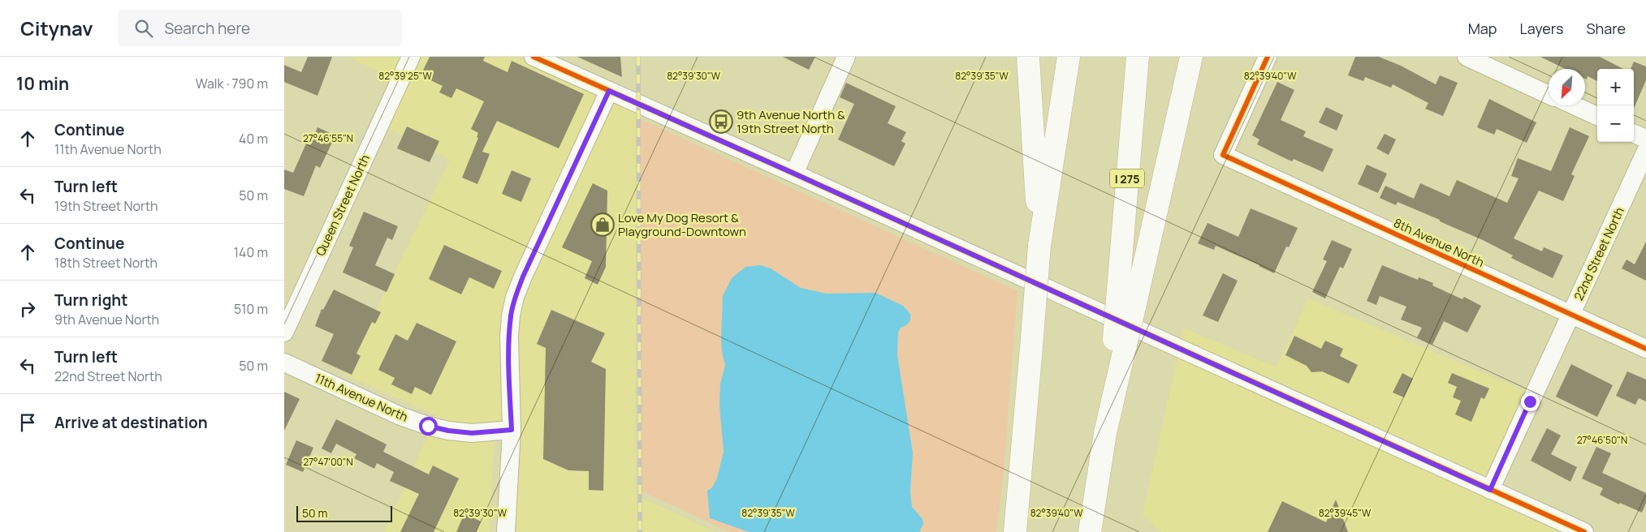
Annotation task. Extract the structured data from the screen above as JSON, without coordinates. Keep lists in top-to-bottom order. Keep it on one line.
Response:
{"streets":{"highway":["I 275"],"street":["Queen Street North","8th Avenue North","22nd Street North","11th Avenue North"]},"crossings":[["8th Avenue North","22nd Street North"]],"places":{"bus stop":["9th Avenue North & 19th Street North"],"shop":["Love My Dog Resort & Playground-Downtown"]},"scale_bar":"50 m","north":"bottom left","page":{"header":"Citynav","search":"Search here","nav":["Map","Layers","Share"],"heading":["10 min","Walk · 790 m"],"map_buttons":["+","−"],"list":[["Continue","11th Avenue North","40 m"],["Turn left","19th Street North","50 m"],["Continue","18th Street North","140 m"],["Turn right","9th Avenue North","510 m"],["Turn left","22nd Street North","50 m"],"Arrive at destination"],"scale":"50 m"},"coordinates":["82°39'25\"W","82°39'30\"W","82°39'35\"W","82°39'40\"W","27°46'55\"N","27°46'50\"N","27°47'00\"N","82°39'45\"W"]}
